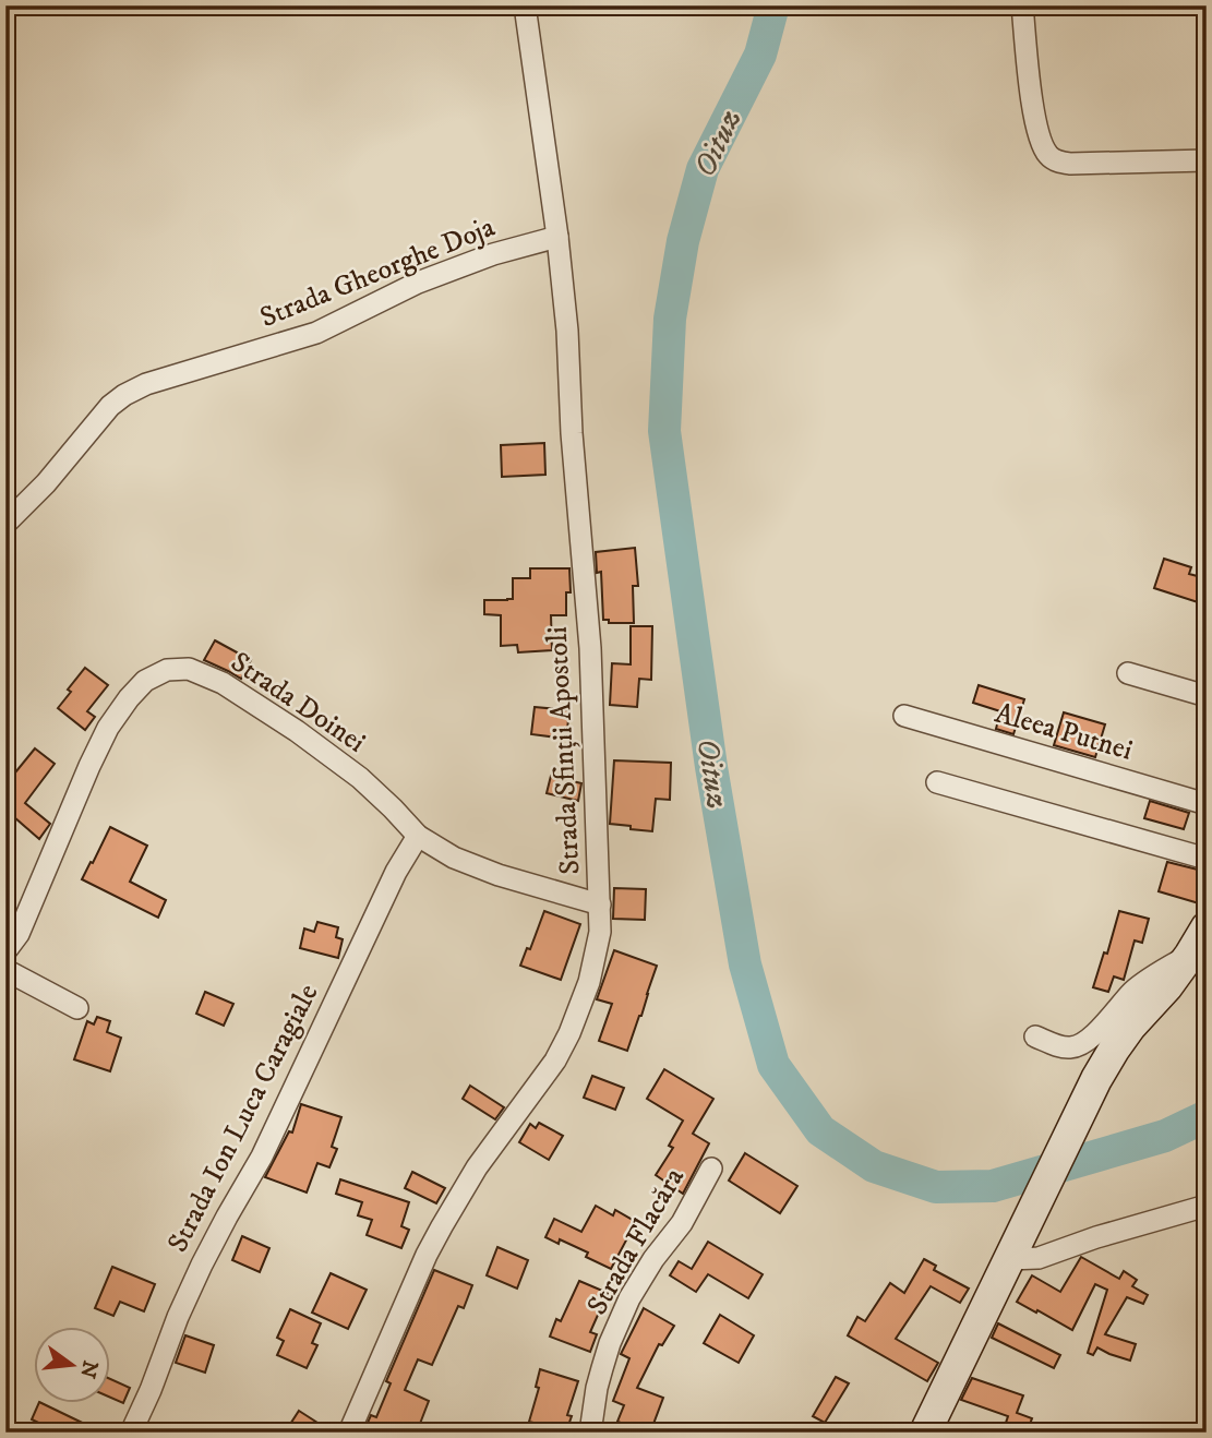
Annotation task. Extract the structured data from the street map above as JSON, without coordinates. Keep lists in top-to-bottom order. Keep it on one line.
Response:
{"streets":{"street":["Strada Gheorghe Doja","Strada Doinei","Aleea Putnei","Strada Sfinții Apostoli","Strada Ion Luca Caragiale","Strada Flacăra"]},"crossings":[["Strada Gheorghe Doja","Strada Sfinții Apostoli"],["Strada Doinei","Strada Sfinții Apostoli"],["Strada Doinei","Strada Ion Luca Caragiale"]],"water":["Oituz"],"north":"right"}
